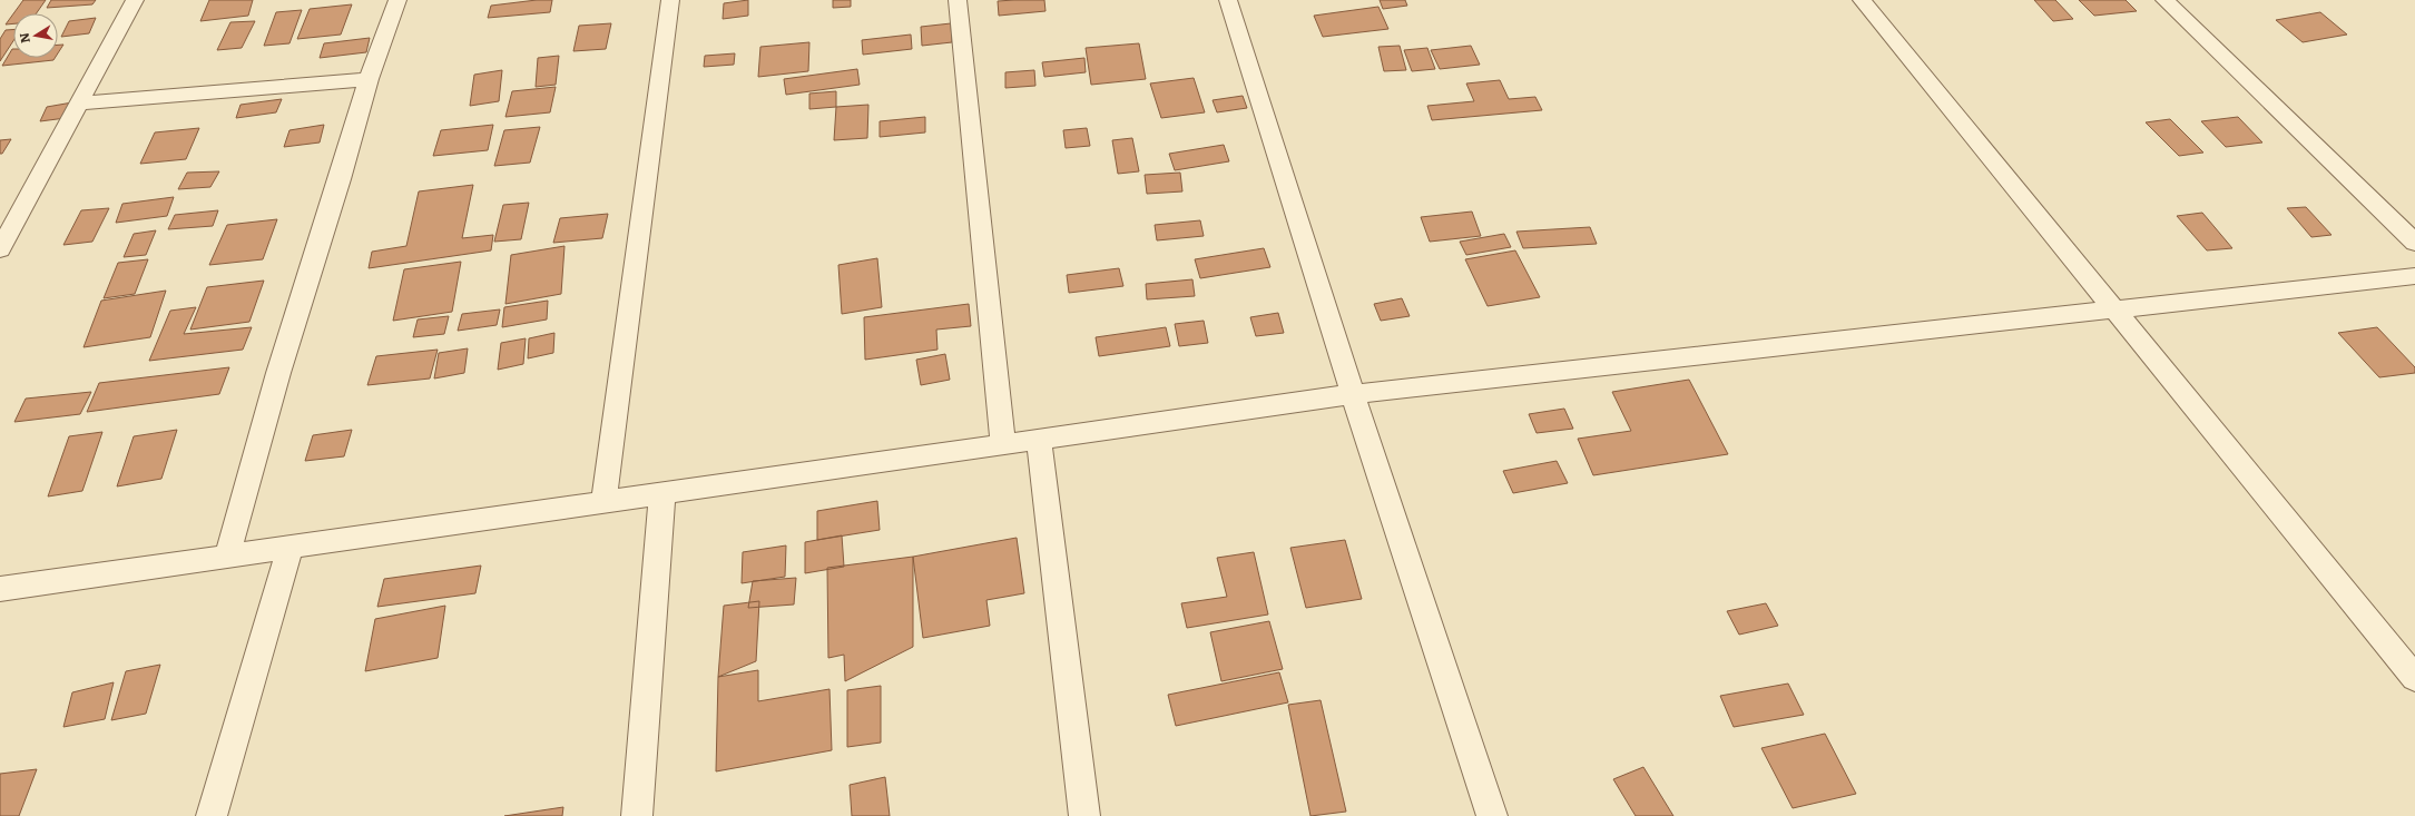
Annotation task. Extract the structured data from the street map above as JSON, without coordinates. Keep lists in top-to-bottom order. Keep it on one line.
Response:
{"north":"left"}
